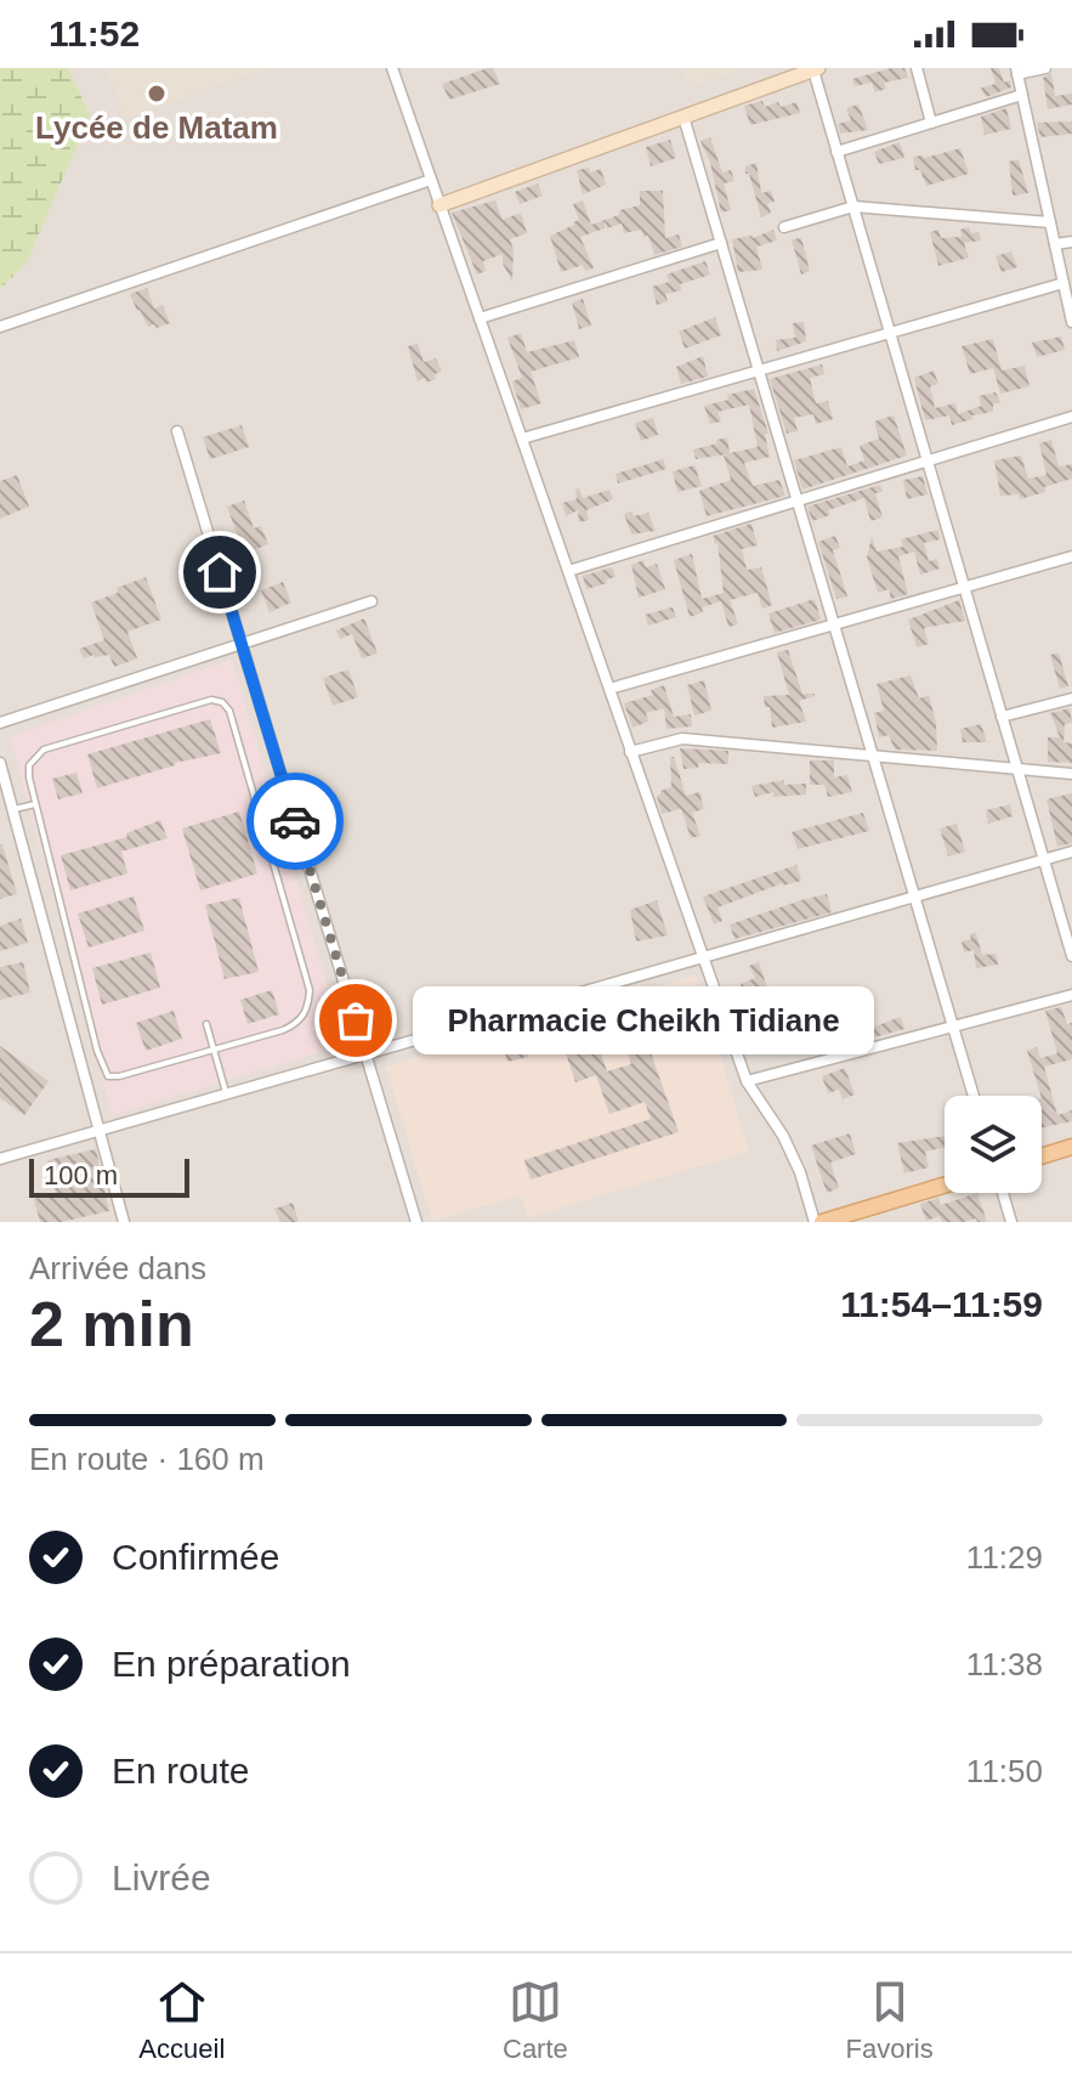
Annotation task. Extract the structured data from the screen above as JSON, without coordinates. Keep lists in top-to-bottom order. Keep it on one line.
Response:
{"places":["Lycée de Matam","Pharmacie Cheikh Tidiane"],"scale_bar":"100 m","page":{"status":"11:52","bubble":"Pharmacie Cheikh Tidiane","scale":"100 m","heading":["2 min","Arrivée dans","11:54–11:59"],"bar":"En route · 160 m","list":[["Confirmée","11:29"],["En préparation","11:38"],["En route","11:50"],"Livrée"],"tabs":["Accueil","Carte","Favoris"]}}
